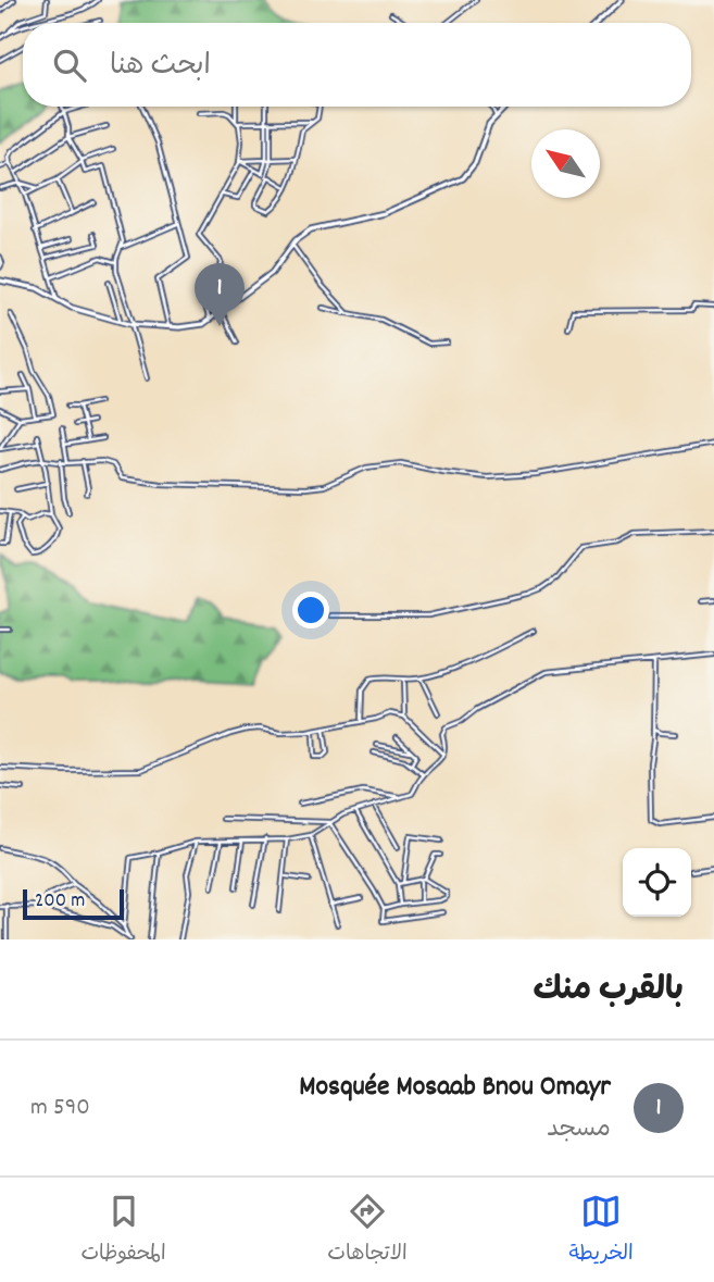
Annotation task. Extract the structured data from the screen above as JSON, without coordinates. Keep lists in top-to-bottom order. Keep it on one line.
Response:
{"scale_bar":"200 m","north":"top left","page":{"search":"ابحث هنا","pins":"1","scale":"200 m","heading":"بالقرب منك","list":[{"mark":"1","name":"Mosquée Mosaab Bnou Omayr","note":"مسجد","value":"590 m"}],"nav":["الخريطة","الاتجاهات","المحفوظات"]}}
